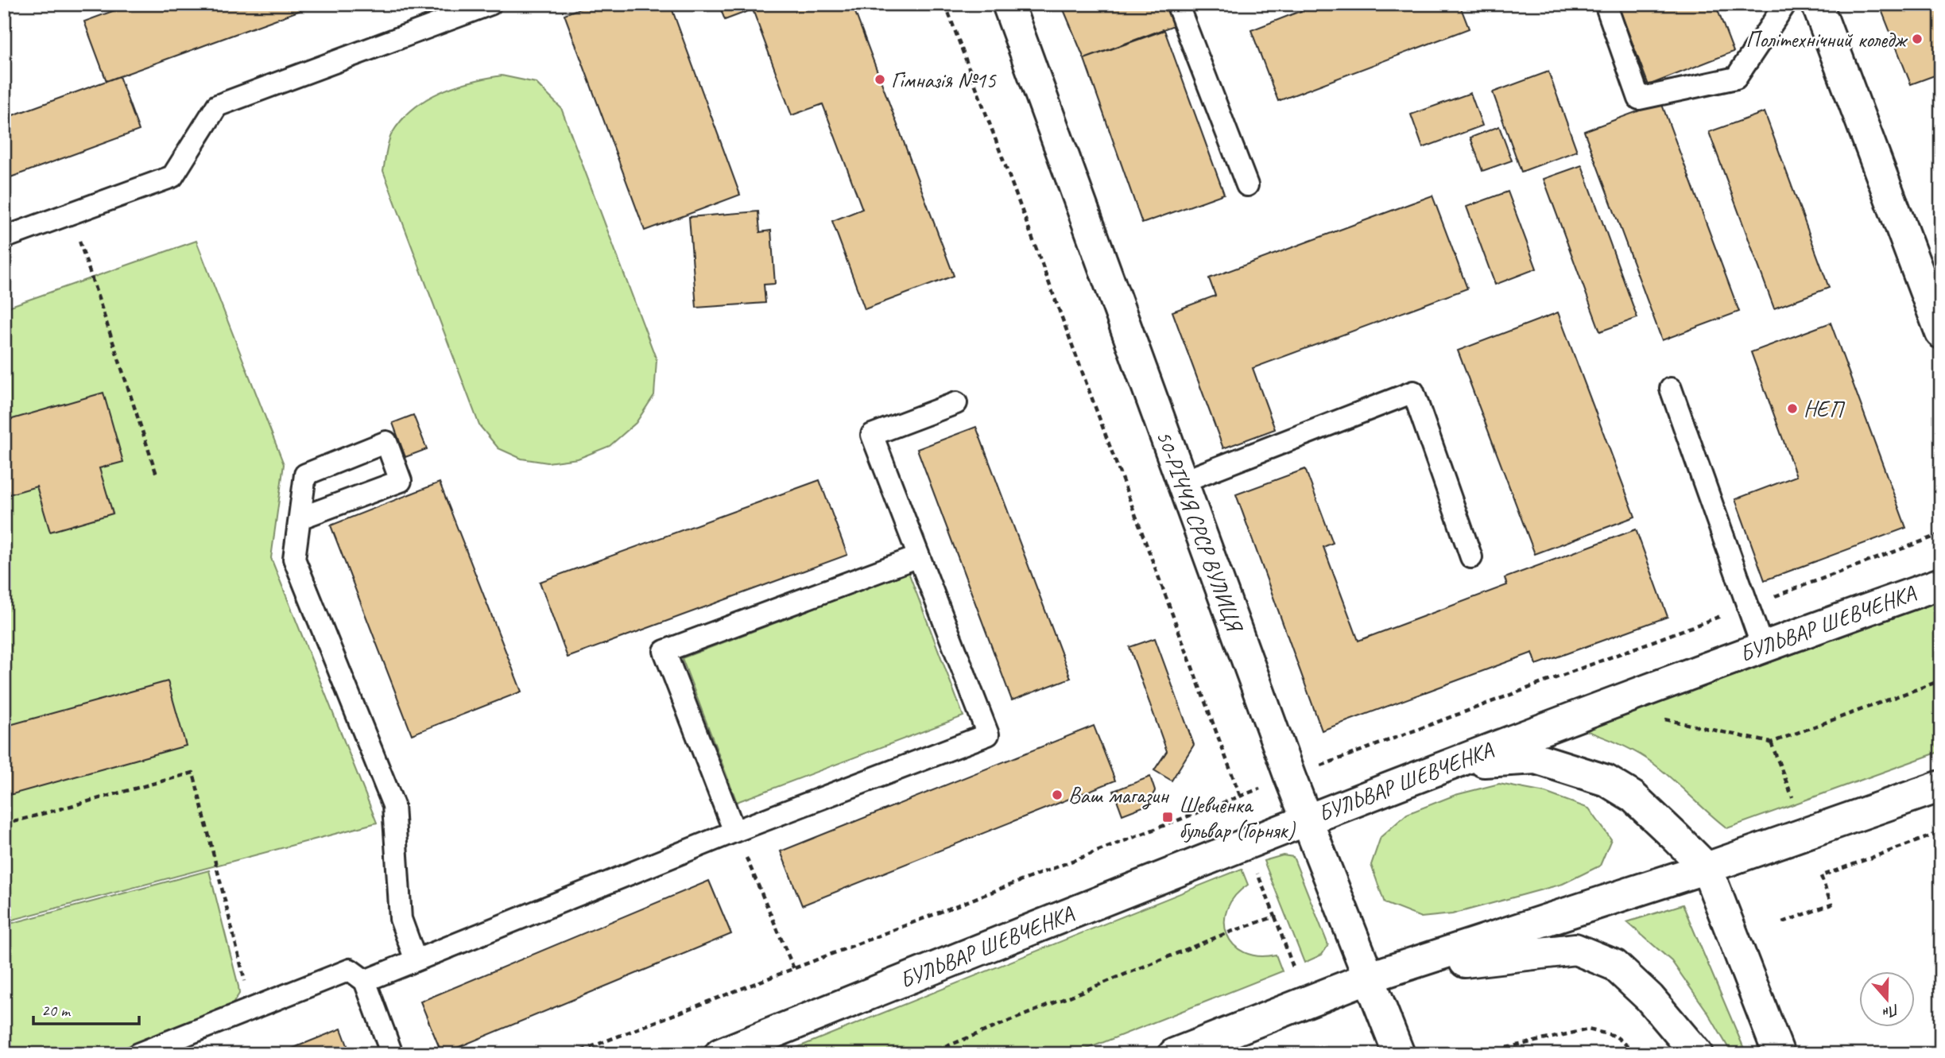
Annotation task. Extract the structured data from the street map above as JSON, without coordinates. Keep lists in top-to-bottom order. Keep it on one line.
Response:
{"streets":{"main road":["50-РІЧЧЯ СРСР ВУЛИЦЯ","БУЛЬВАР ШЕВЧЕНКА"]},"crossings":[["50-РІЧЧЯ СРСР ВУЛИЦЯ","БУЛЬВАР ШЕВЧЕНКА"]],"places":{"other":["Політехнічний коледж","Гімназія №15","НЕП","Ваш магазин"],"transit":["Шевченка бульвар (Горняк)"]},"scale_bar":"20 m","north":"bottom"}
